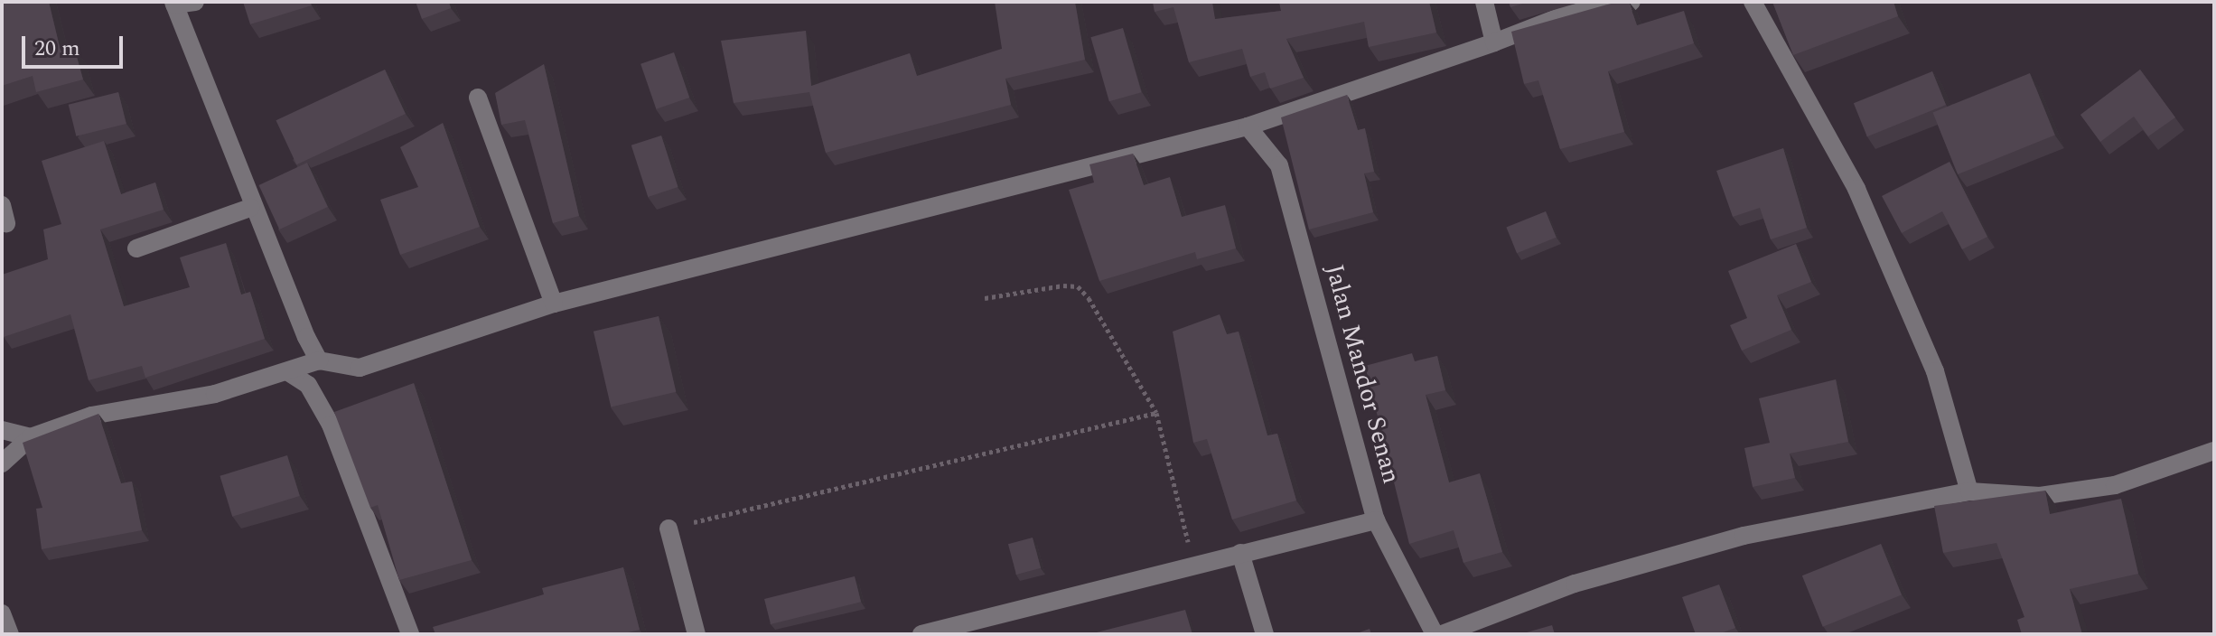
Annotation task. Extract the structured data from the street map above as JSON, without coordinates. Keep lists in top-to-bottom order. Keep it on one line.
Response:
{"streets":{"street":["Jalan Mandor Senan"]},"scale_bar":"20 m"}
